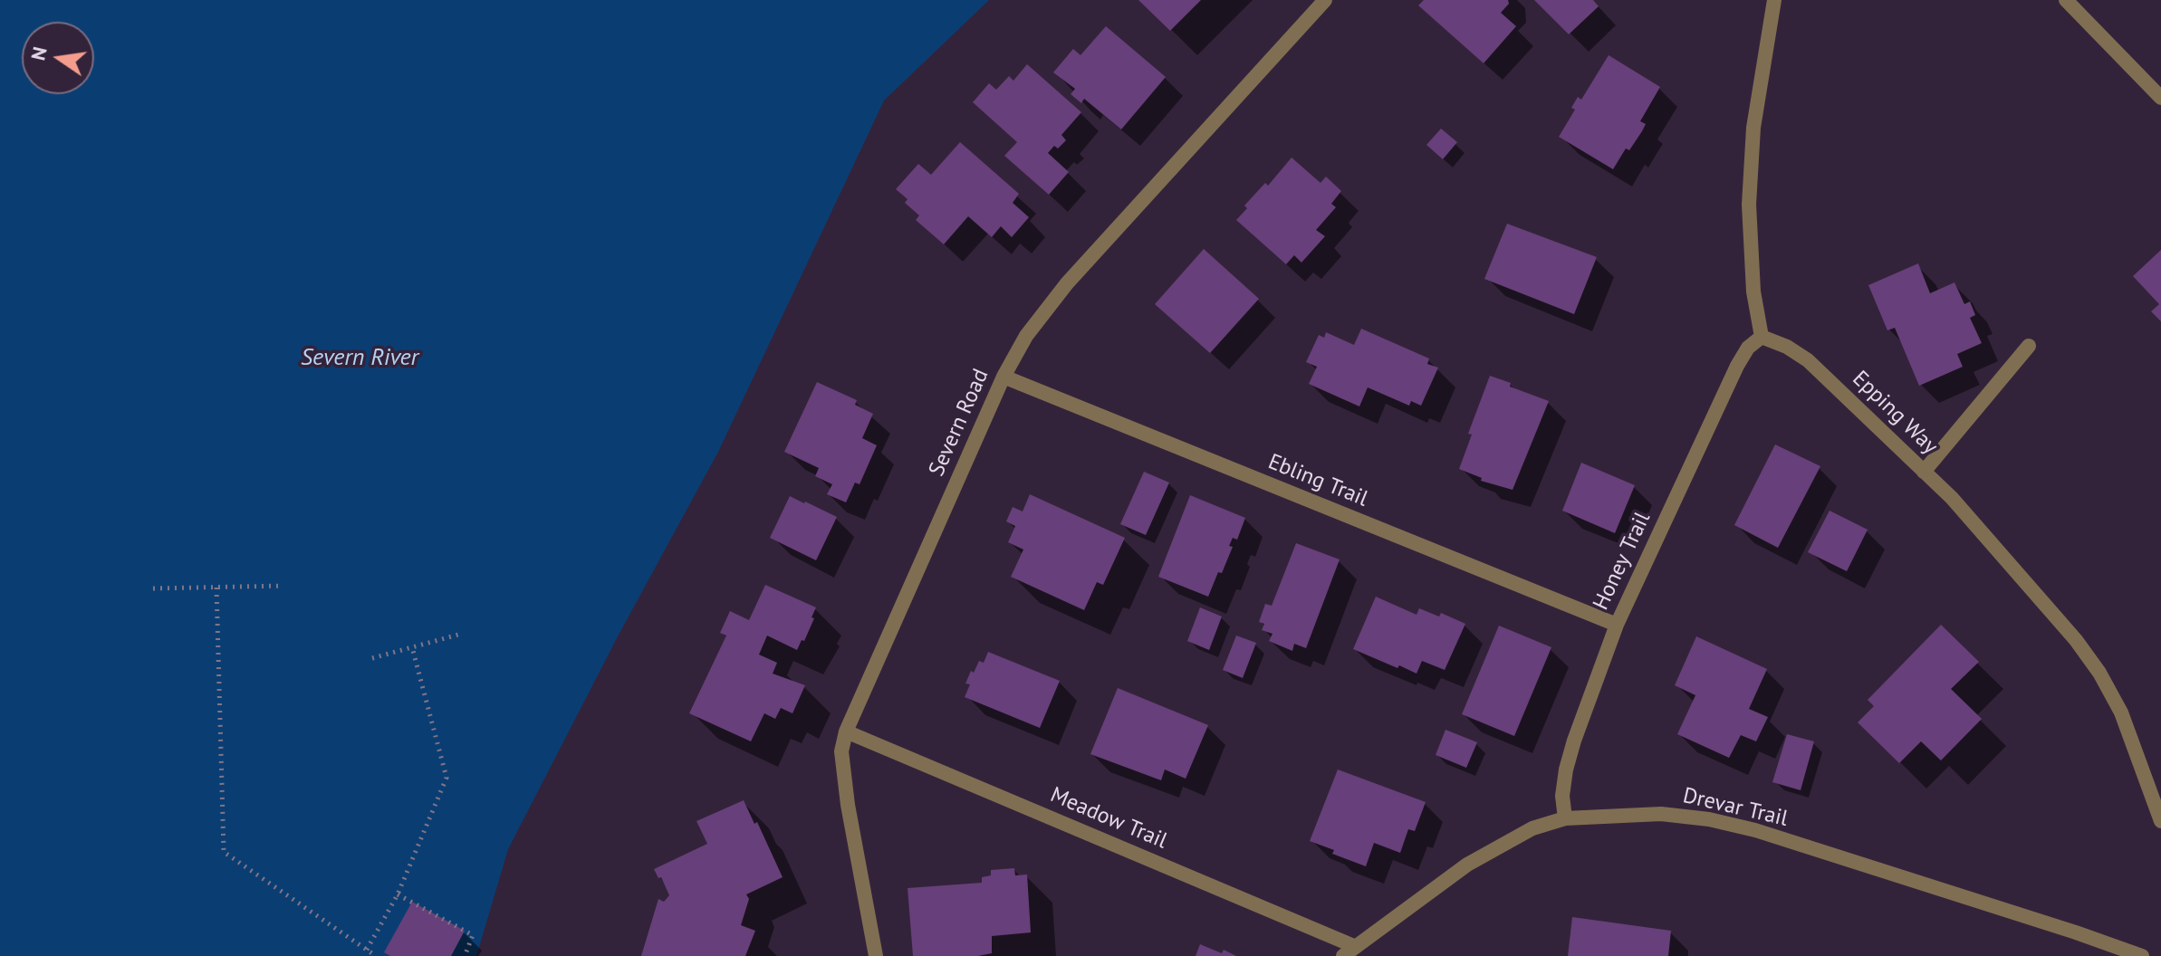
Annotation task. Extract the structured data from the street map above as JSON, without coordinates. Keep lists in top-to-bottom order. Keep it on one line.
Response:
{"streets":{"street":["Epping Way","Severn Road","Ebling Trail","Honey Trail","Drevar Trail","Meadow Trail"]},"crossings":[["Epping Way","Honey Trail"],["Severn Road","Ebling Trail"],["Severn Road","Meadow Trail"],["Ebling Trail","Honey Trail"],["Honey Trail","Drevar Trail"],["Drevar Trail","Meadow Trail"]],"water":["Severn River"],"north":"left"}
